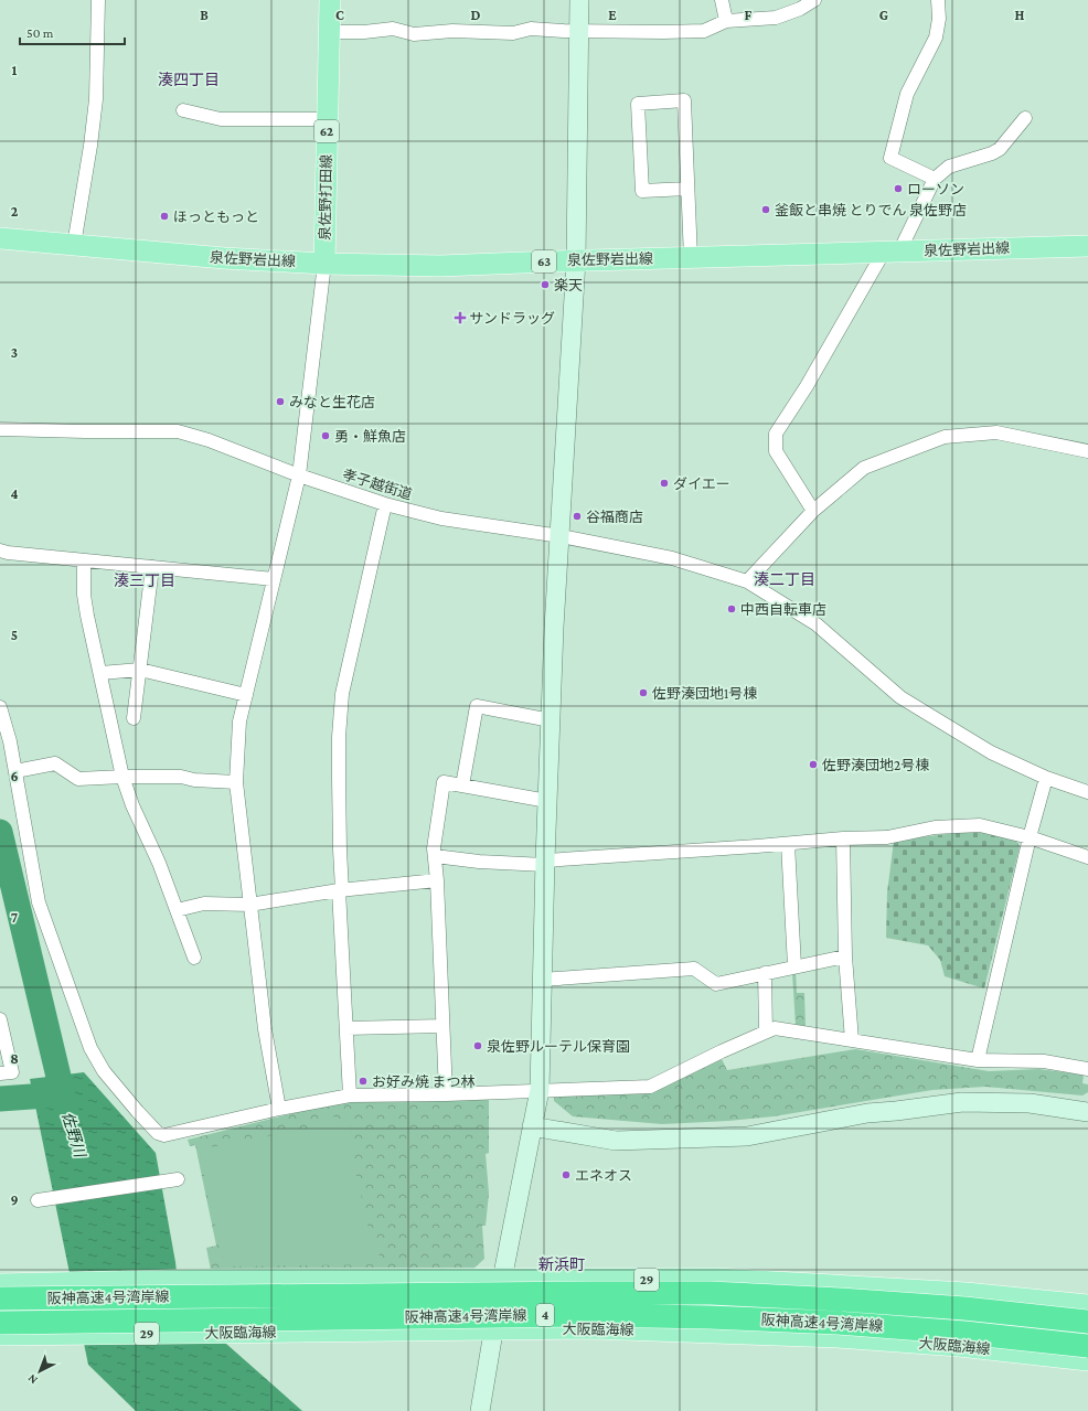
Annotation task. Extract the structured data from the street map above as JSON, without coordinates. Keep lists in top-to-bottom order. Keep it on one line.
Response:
{"streets":{"highway":["阪神高速4号湾岸線","4"],"main road":["62","泉佐野打田線","泉佐野岩出線","63","29","大阪臨海線"],"street":["孝子越街道"]},"crossings":[["泉佐野打田線","泉佐野岩出線"],["阪神高速4号湾岸線","大阪臨海線"]],"districts":["湊四丁目","湊二丁目","湊三丁目","新浜町"],"water":["佐野川"],"places":{"other":["ローソン","釜飯と串焼 とりでん 泉佐野店","ほっともっと","楽天","みなと生花店","勇・鮮魚店","ダイエー","谷福商店","中西自転車店","佐野湊団地1号棟","佐野湊団地2号棟","泉佐野ルーテル保育園","お好み焼 まつ林","エネオス"],"health":["サンドラッグ"]},"scale_bar":"50 m","north":"bottom left","grid":{"columns":["B","C","D","E","F","G","H"],"rows":["1","2","3","4","5","6","7","8","9"]}}
